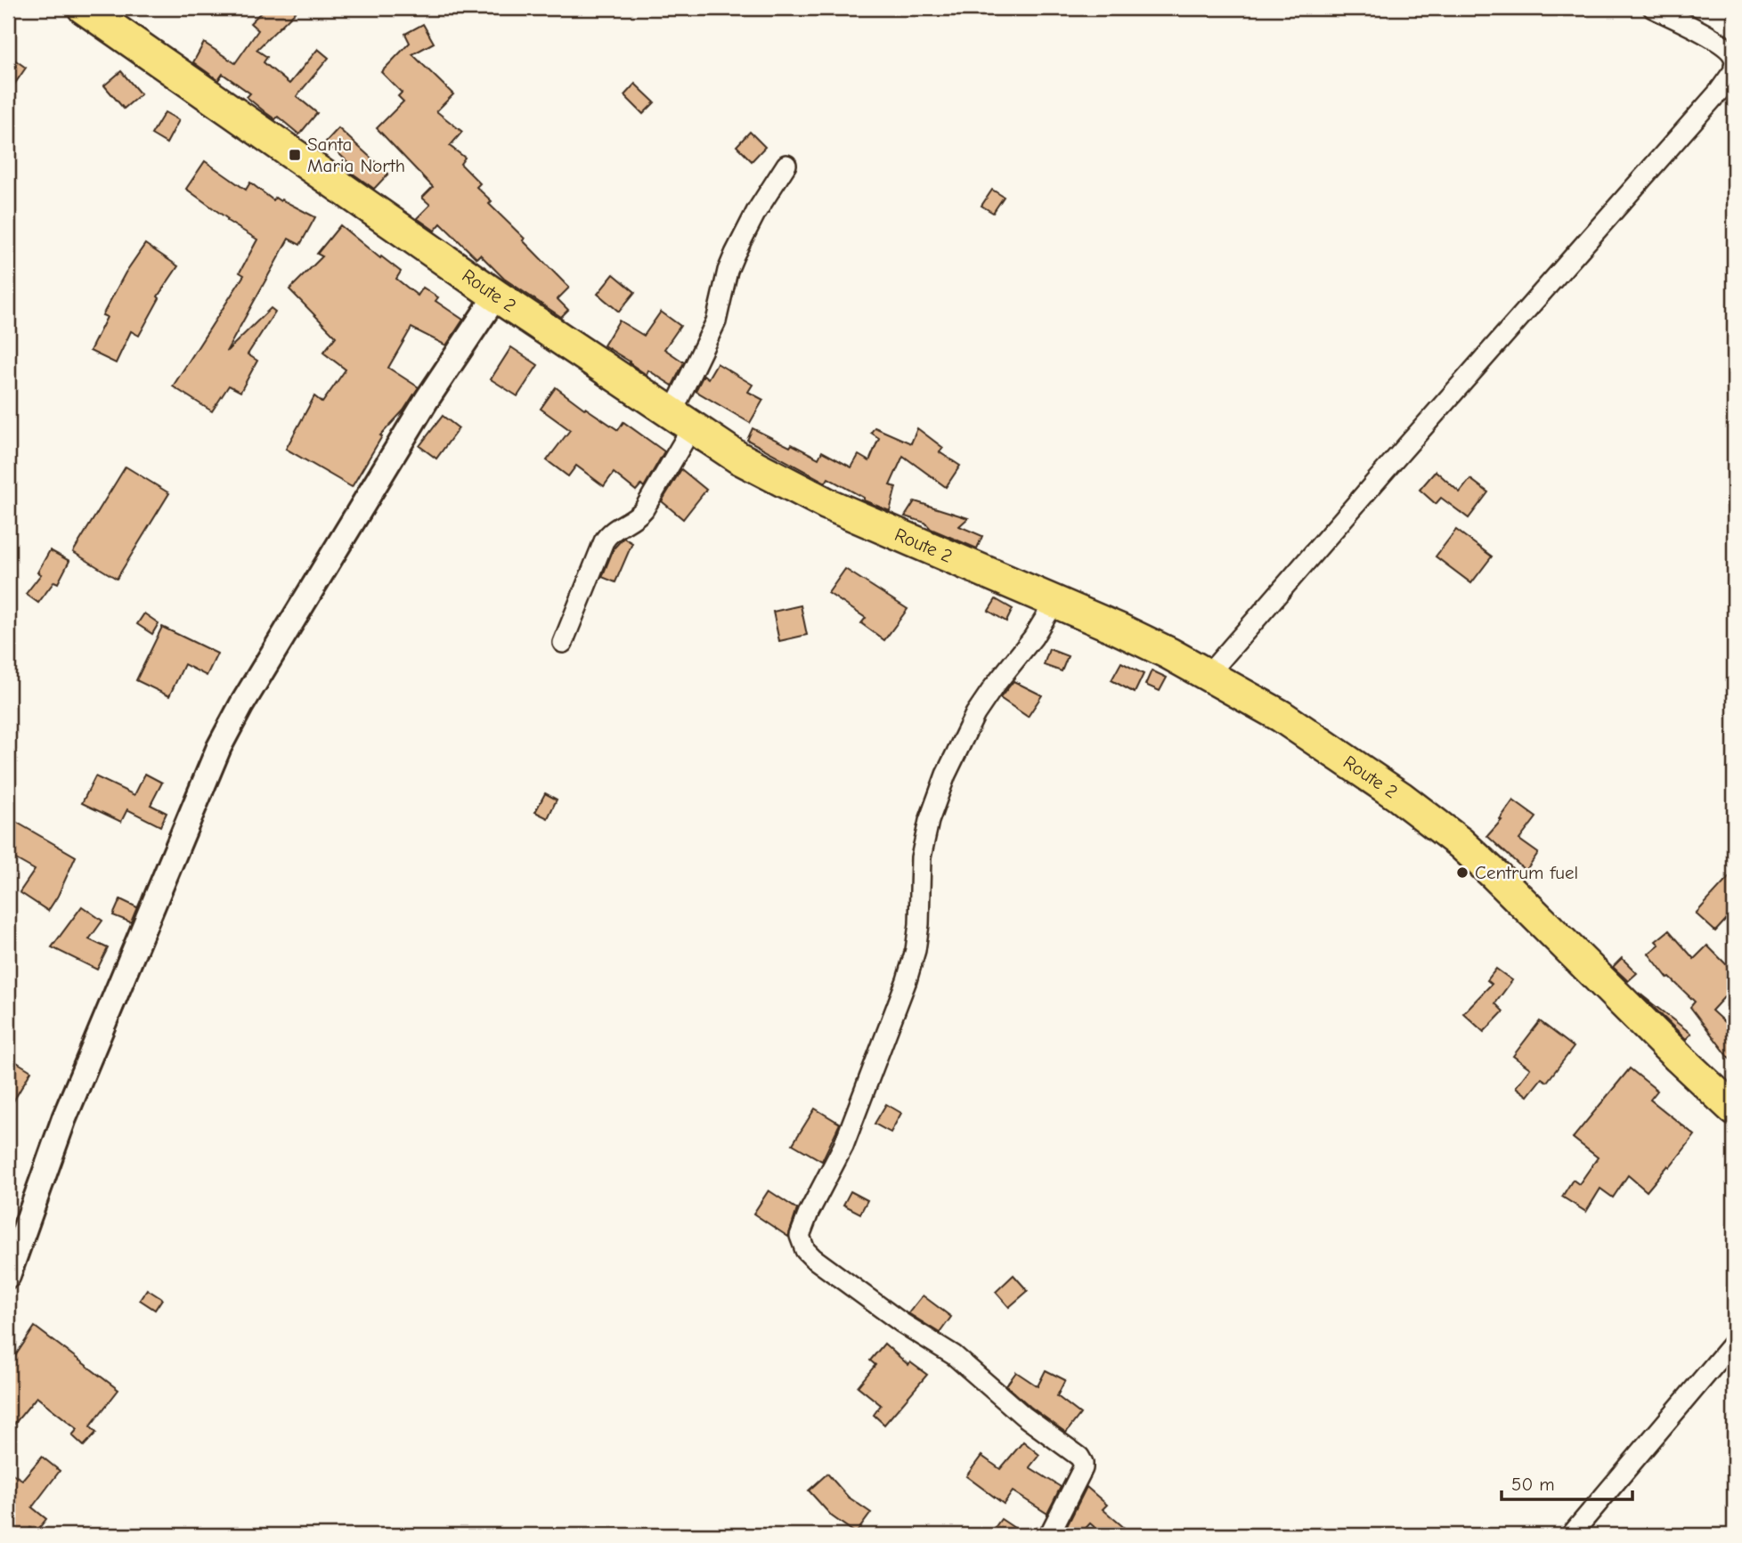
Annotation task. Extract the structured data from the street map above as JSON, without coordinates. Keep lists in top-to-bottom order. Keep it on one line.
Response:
{"streets":{"highway":["Route 2"]},"places":{"transit":["Santa Maria North"],"other":["Centrum fuel"]},"scale_bar":"50 m"}
